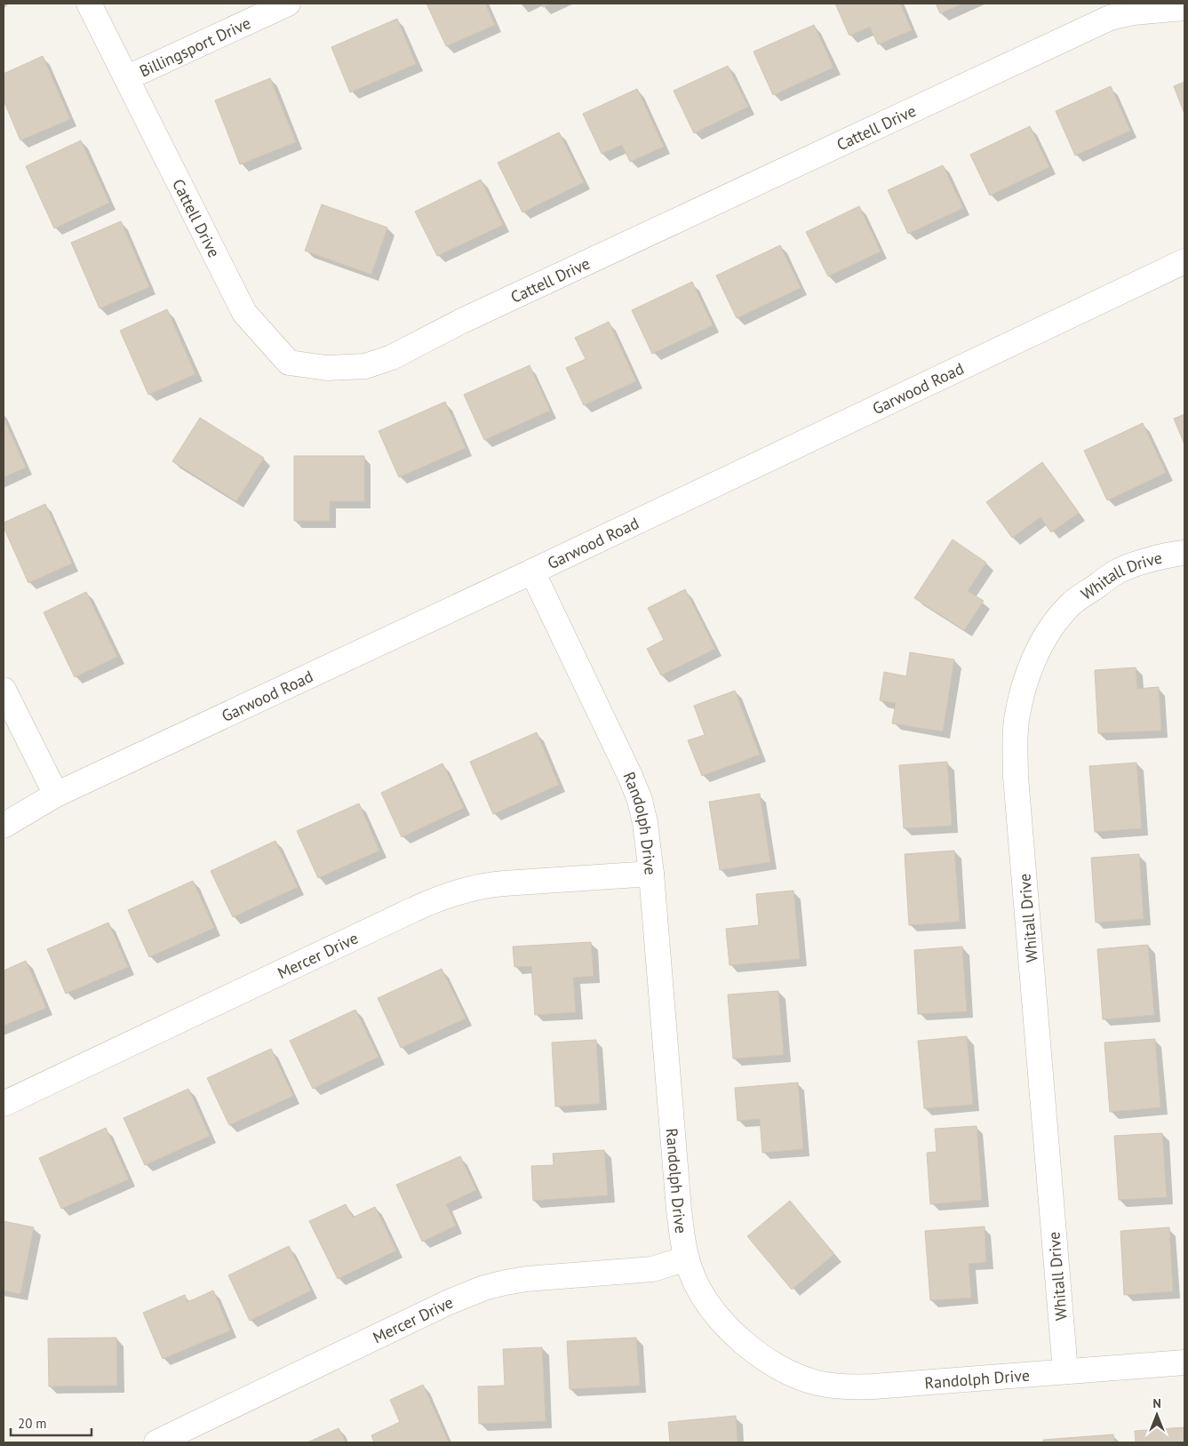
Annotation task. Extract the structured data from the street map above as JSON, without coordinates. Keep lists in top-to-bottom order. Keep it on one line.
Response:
{"streets":{"street":["Billingsport Drive","Cattell Drive","Garwood Road","Whitall Drive","Randolph Drive","Mercer Drive"]},"crossings":[["Billingsport Drive","Cattell Drive"],["Garwood Road","Randolph Drive"],["Whitall Drive","Randolph Drive"],["Randolph Drive","Mercer Drive"]],"scale_bar":"20 m","north":"top"}
